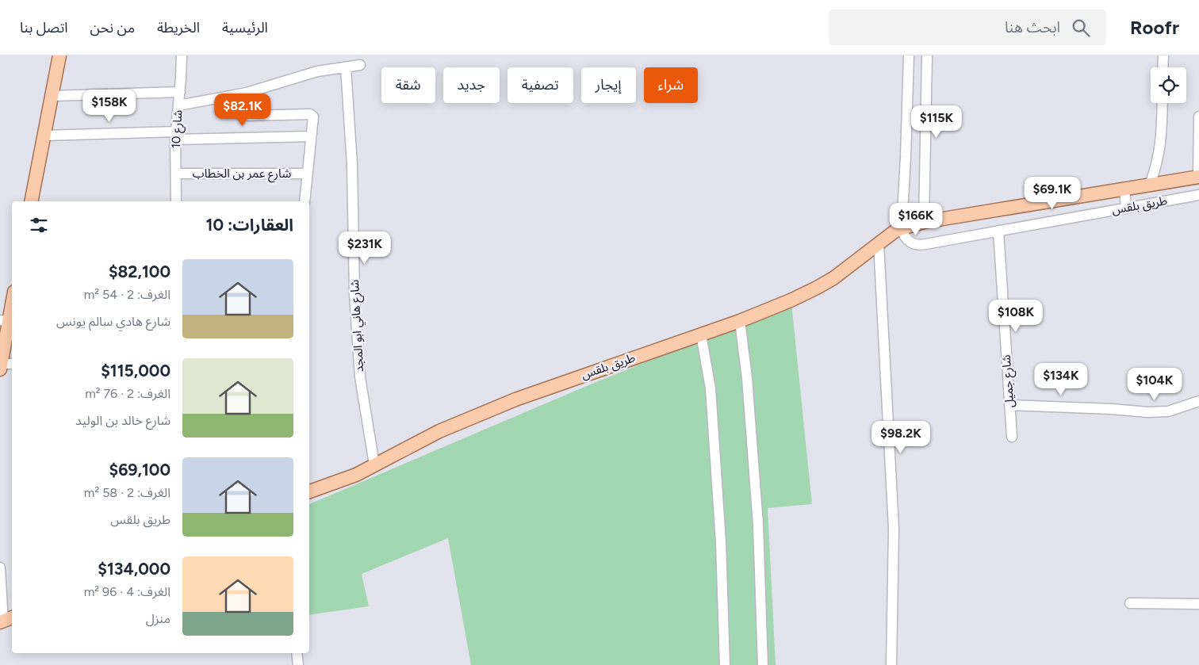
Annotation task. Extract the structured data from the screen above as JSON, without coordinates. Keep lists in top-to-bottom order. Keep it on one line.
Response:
{"streets":{"main road":["طريق بلقس"],"street":["شارع 10","شارع عمر بن الخطاب","شارع هاني ابو المجد","شارع جميل"]},"crossings":[["شارع 10","شارع عمر بن الخطاب"],["طريق بلقس","شارع هاني ابو المجد"],["طريق بلقس","شارع جميل"]],"page":{"header":"Roofr","search":"ابحث هنا","nav":["الرئيسية","الخريطة","من نحن","اتصل بنا"],"chip":["شراء","إيجار","تصفية","جديد","شقة"],"price":["$158K","$82.1K","$115K","$69.1K","$166K","$231K","$108K","$134K","$104K","$98.2K"],"heading":"العقارات: 10","list":[{"name":"$82,100","note":"الغرف: 2 · 54 m² · شارع هادي سالم يونس"},{"name":"$115,000","note":"الغرف: 2 · 76 m² · شارع خالد بن الوليد"},{"name":"$69,100","note":"الغرف: 2 · 58 m² · طريق بلقس"},{"name":"$134,000","note":"الغرف: 4 · 96 m² · منزل"}]}}
